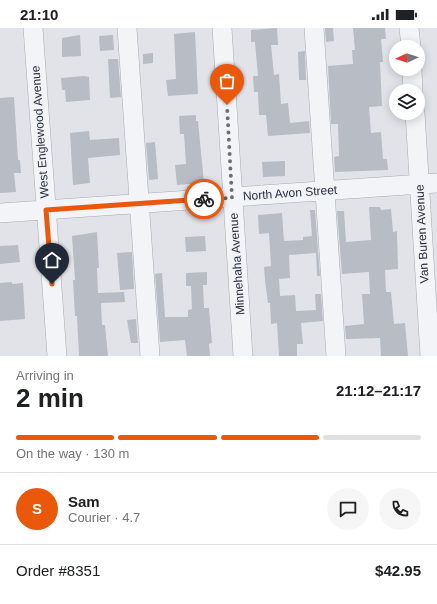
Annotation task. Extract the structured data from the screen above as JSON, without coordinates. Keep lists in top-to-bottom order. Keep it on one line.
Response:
{"streets":{"street":["West Englewood Avenue","North Avon Street","Van Buren Avenue","Minnehaha Avenue"]},"crossings":[["West Englewood Avenue","North Avon Street"],["North Avon Street","Van Buren Avenue"],["North Avon Street","Minnehaha Avenue"]],"north":"left","page":{"status":"21:10","heading":["2 min","Arriving in","21:12–21:17"],"panel":["Sam","Courier · 4.7","Order #8351","$42.95"],"bar":"On the way · 130 m","round":"S"}}
